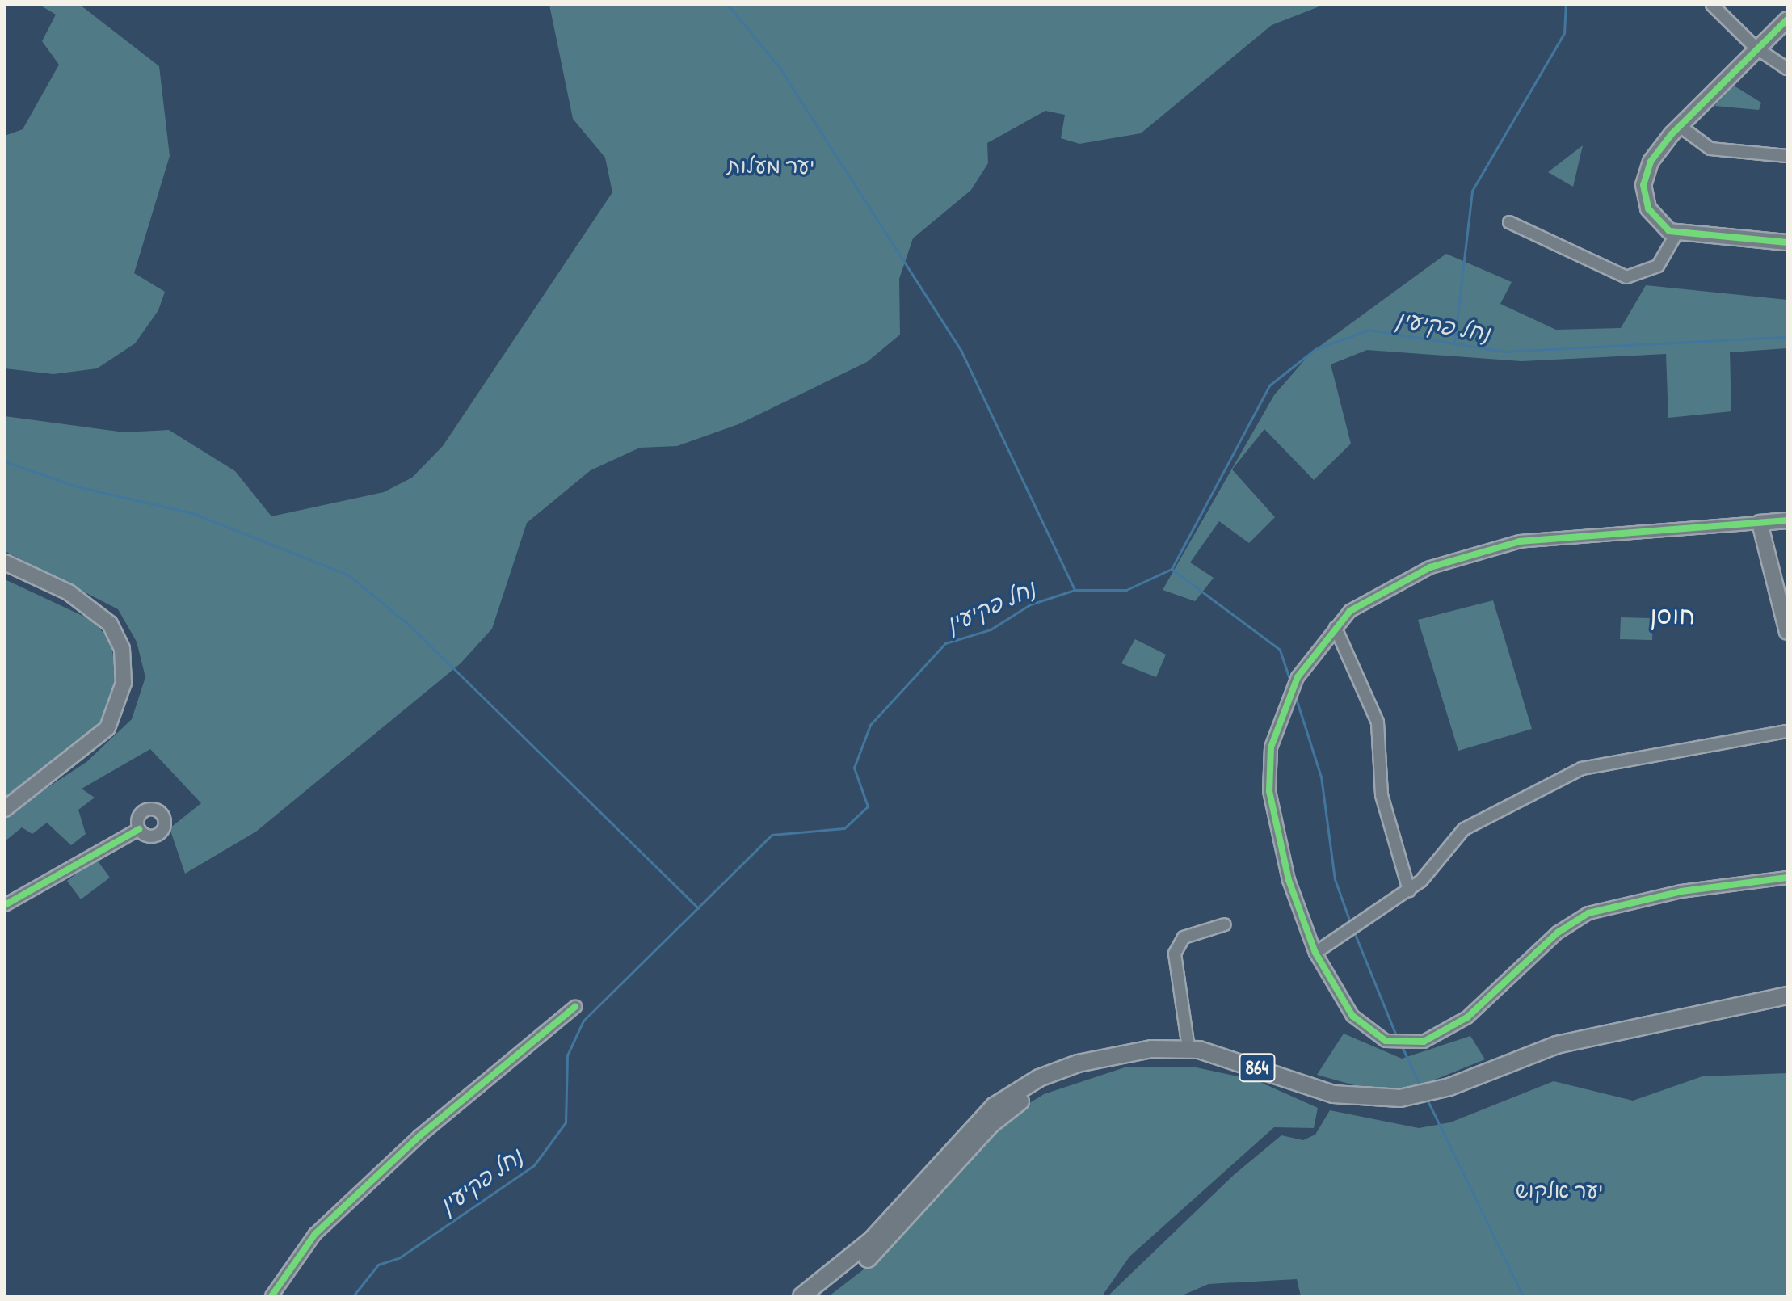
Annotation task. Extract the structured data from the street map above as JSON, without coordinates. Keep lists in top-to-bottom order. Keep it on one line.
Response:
{"streets":{"main road":["864"]},"districts":["חוסן"],"water":["נחל פקיעין"],"parks":["יער מעלות","יער אלקוש"]}
